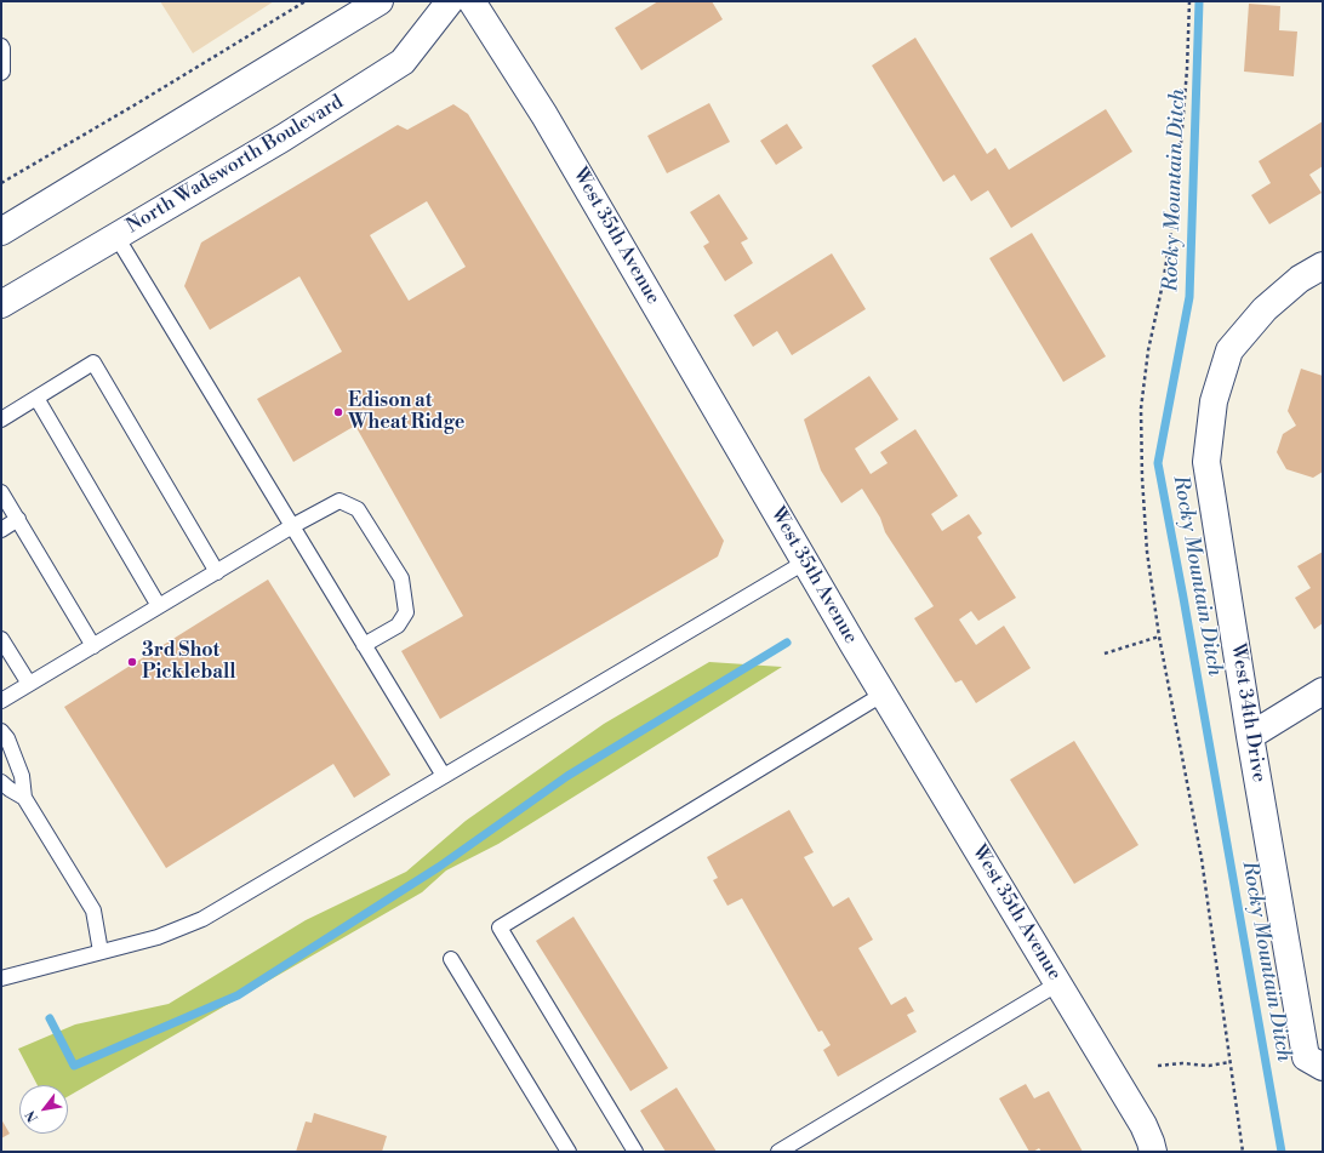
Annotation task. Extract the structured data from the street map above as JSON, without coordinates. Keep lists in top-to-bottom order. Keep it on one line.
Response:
{"streets":{"street":["North Wadsworth Boulevard","West 35th Avenue","West 34th Drive"]},"water":["Rocky Mountain Ditch"],"places":["Edison at Wheat Ridge","3rd Shot Pickleball"],"north":"bottom left"}
